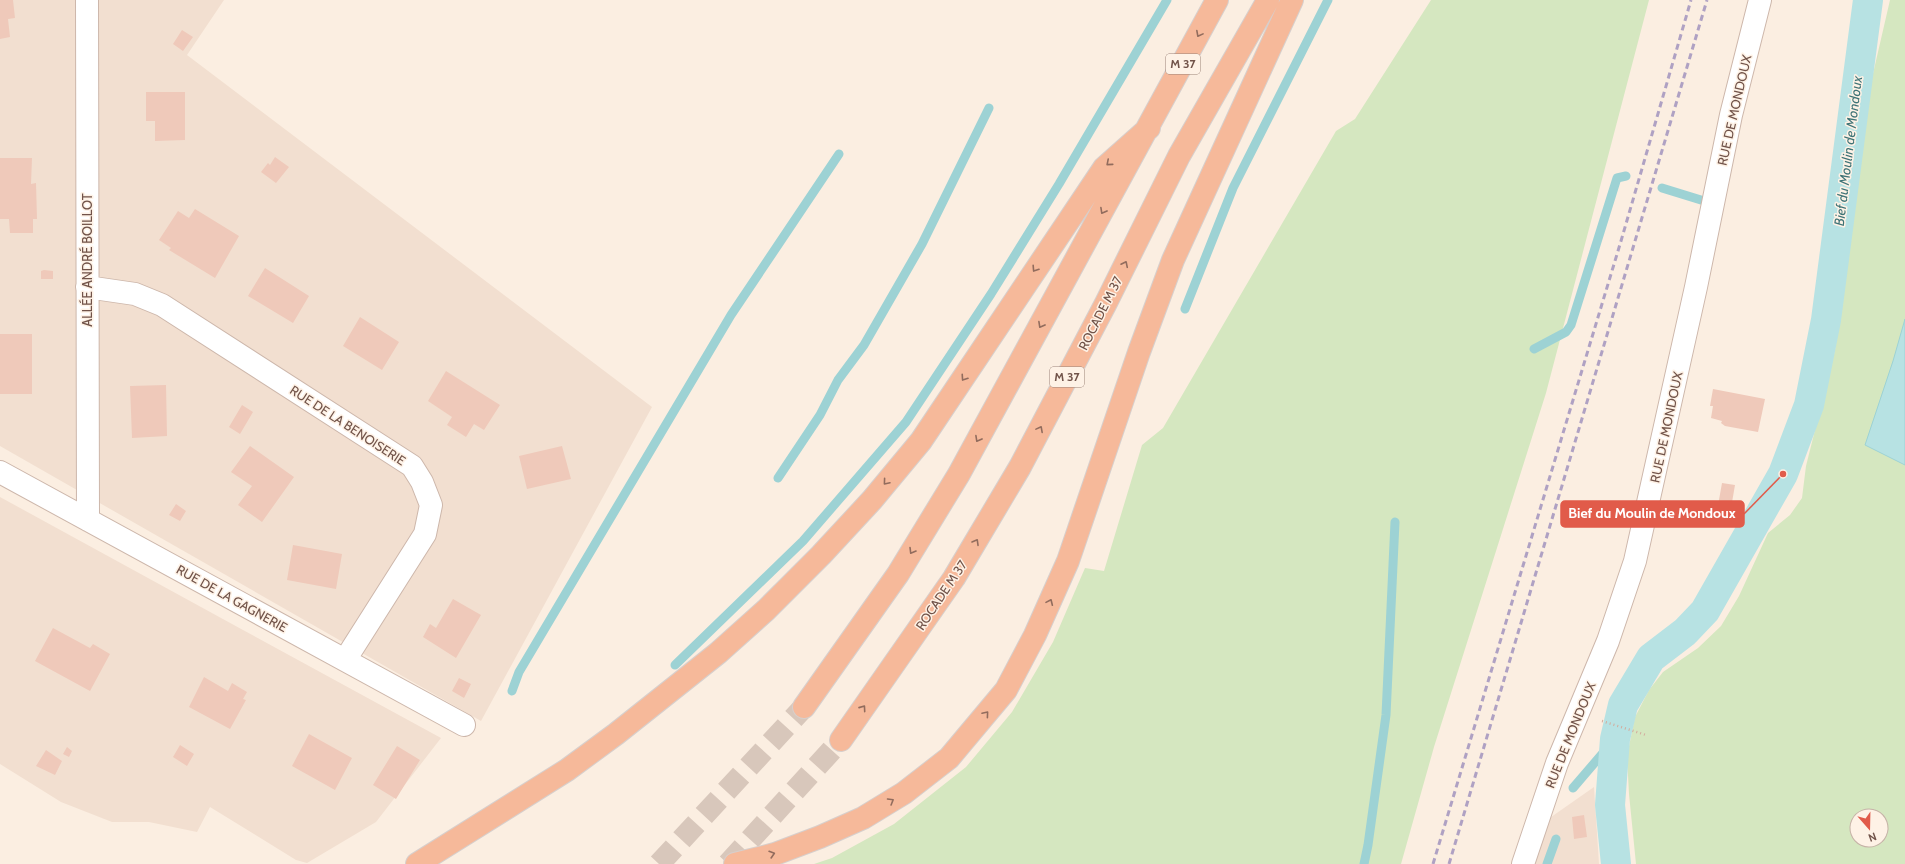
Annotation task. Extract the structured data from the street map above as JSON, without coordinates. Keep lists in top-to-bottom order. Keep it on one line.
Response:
{"streets":{"highway":["M 37","ROCADE M 37"],"street":["RUE DE MONDOUX","ALLÉE ANDRÉ BOILLOT","RUE DE LA BENOISERIE","RUE DE LA GAGNERIE"]},"crossings":[["ALLÉE ANDRÉ BOILLOT","RUE DE LA BENOISERIE"],["ALLÉE ANDRÉ BOILLOT","RUE DE LA GAGNERIE"],["RUE DE LA BENOISERIE","RUE DE LA GAGNERIE"]],"water":["Bief du Moulin de Mondoux"],"places":["Bief du Moulin de Mondoux"],"north":"bottom"}
